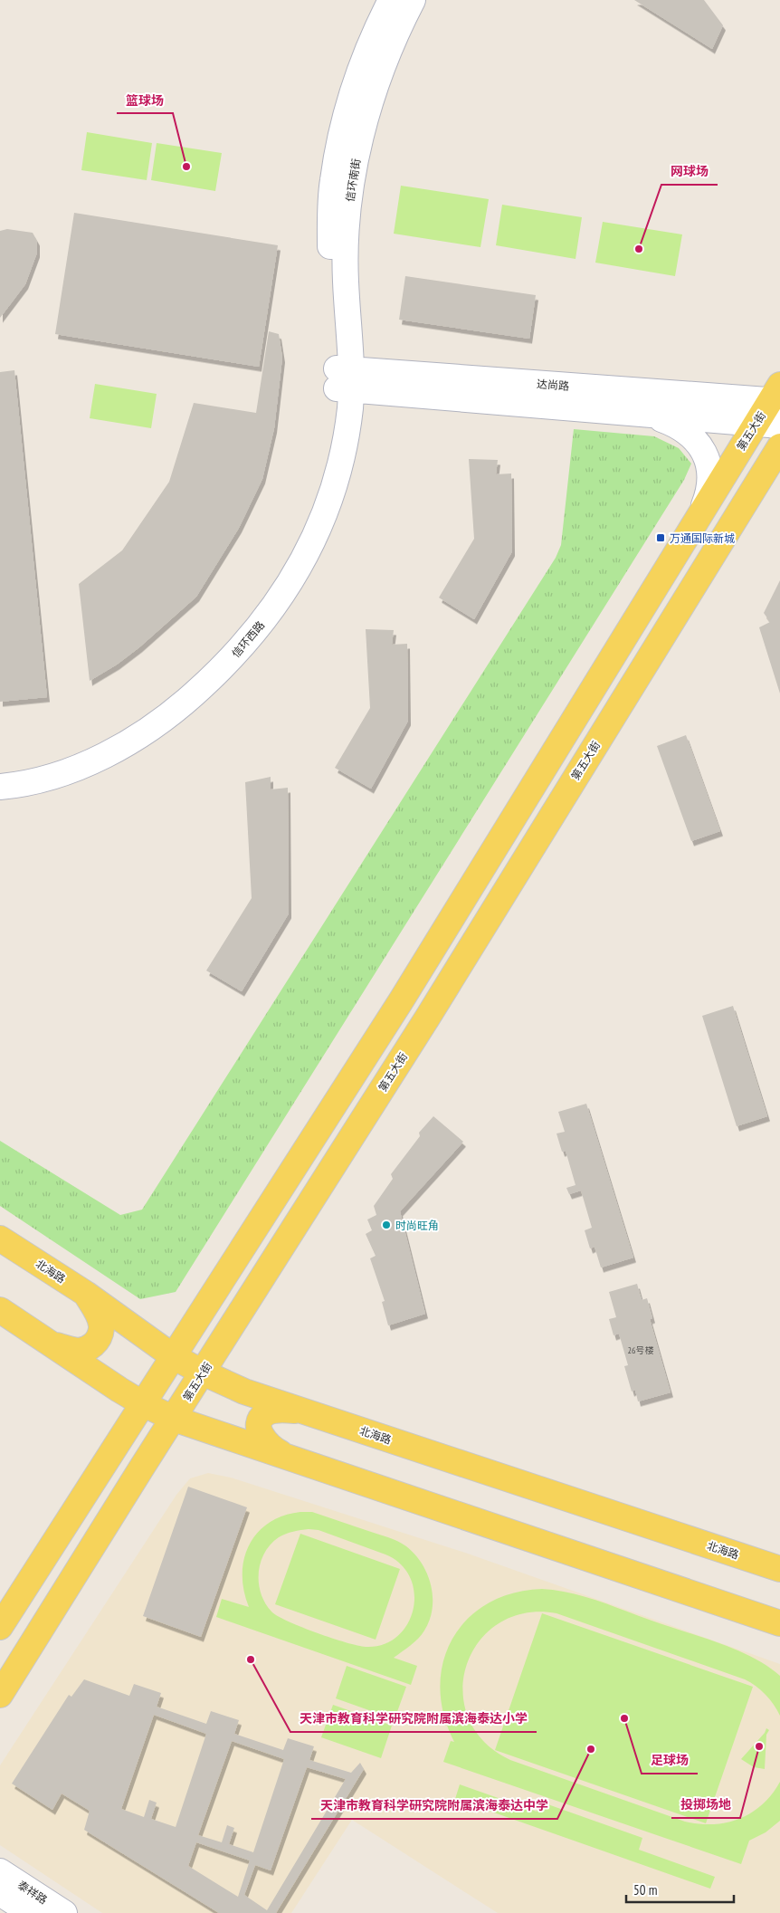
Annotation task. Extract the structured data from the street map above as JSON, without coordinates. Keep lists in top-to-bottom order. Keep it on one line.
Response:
{"streets":{"main road":["第五大街","北海路"],"street":["信环南街","达尚路","信环西路","泰祥路"]},"crossings":[["信环南街","达尚路"],["信环南街","信环西路"],["达尚路","第五大街"],["达尚路","信环西路"],["第五大街","北海路"]],"places":{"other":["篮球场","网球场","时尚旺角","天津市教育科学研究院附属滨海泰达小学","足球场","投掷场地","天津市教育科学研究院附属滨海泰达中学"],"transit":["万通国际新城"]},"house_numbers":["26号楼"],"scale_bar":"50 m"}
